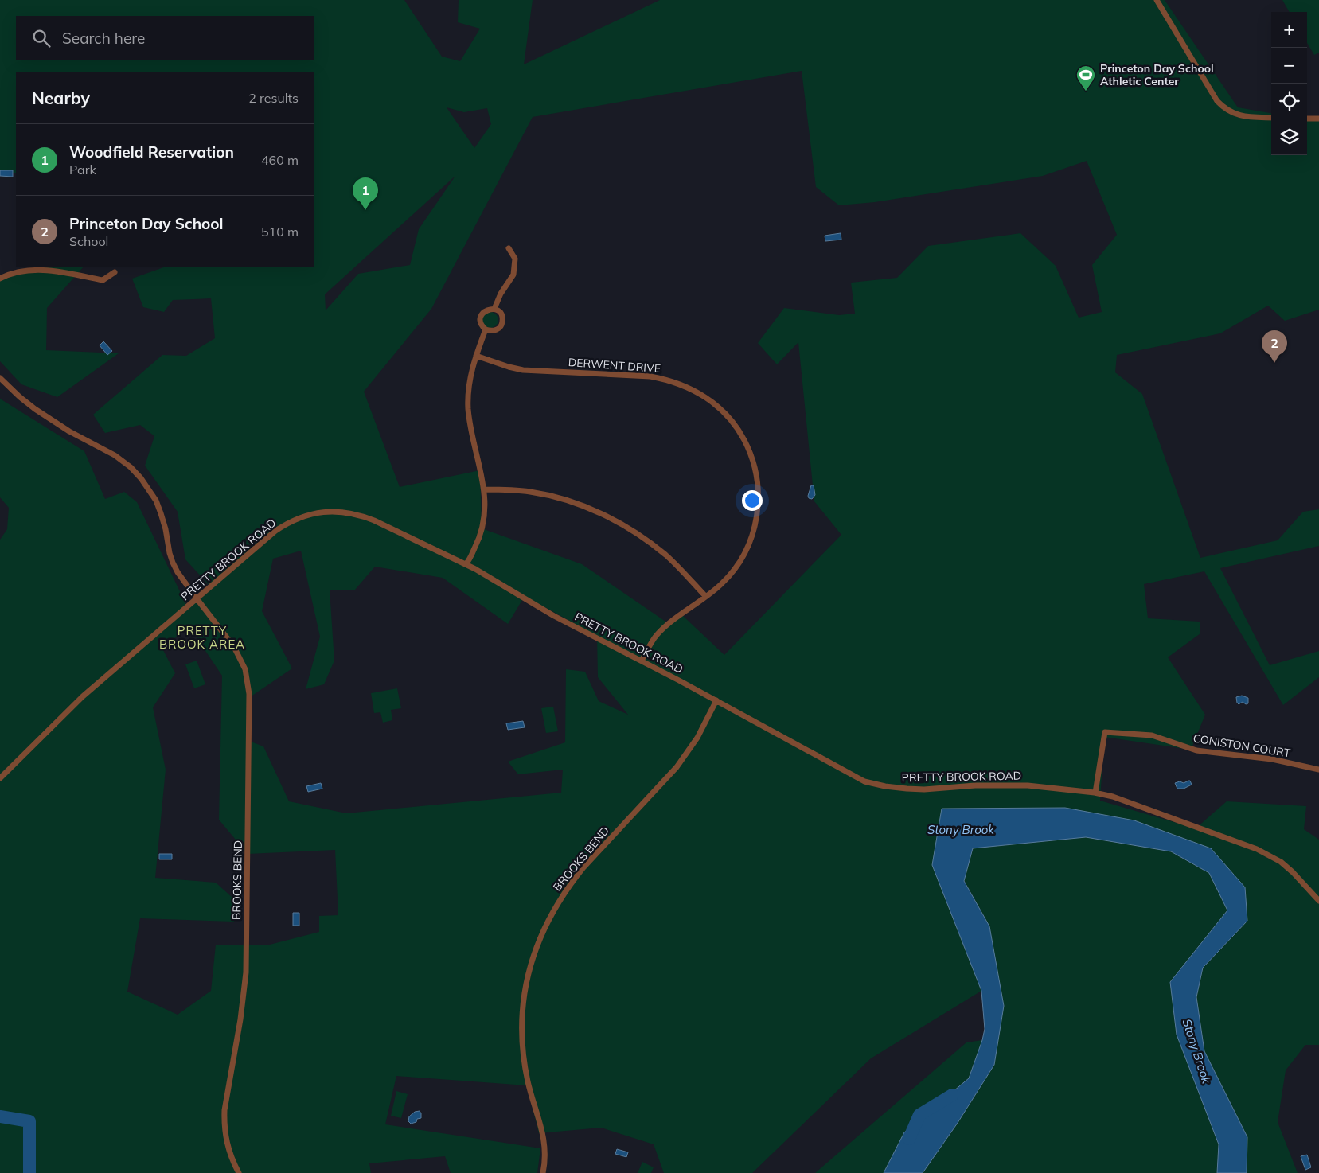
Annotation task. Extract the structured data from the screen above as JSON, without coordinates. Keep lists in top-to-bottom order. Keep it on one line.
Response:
{"streets":{"street":["DERWENT DRIVE","PRETTY BROOK ROAD","CONISTON COURT","BROOKS BEND"]},"crossings":[["DERWENT DRIVE","PRETTY BROOK ROAD"],["PRETTY BROOK ROAD","CONISTON COURT"],["PRETTY BROOK ROAD","BROOKS BEND"]],"districts":["PRETTY BROOK AREA"],"water":["Stony Brook"],"places":{"sports":["Princeton Day School Athletic Center"]},"page":{"map_buttons":["+","−"],"search":"Search here","heading":["Nearby","2 results"],"list":[{"mark":"1","name":"Woodfield Reservation","note":"Park","value":"460 m"},{"mark":"2","name":"Princeton Day School","note":"School","value":"510 m"}],"pins":["1","2"]}}
